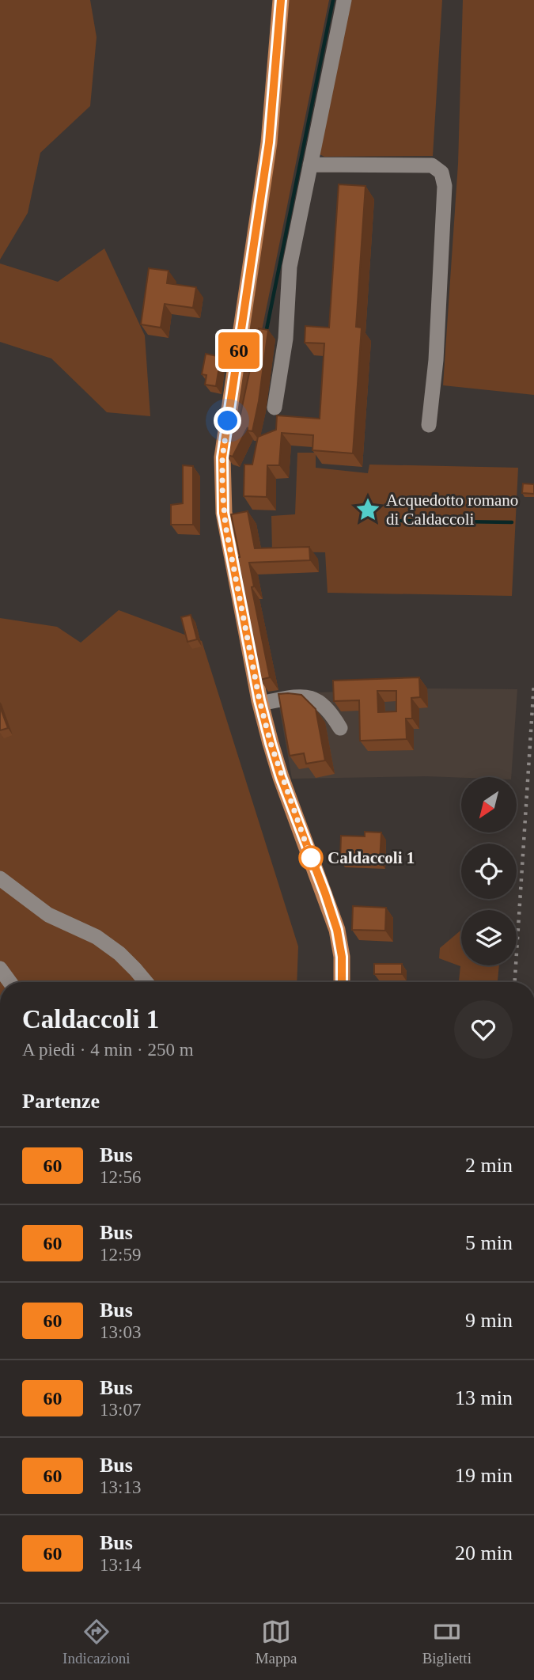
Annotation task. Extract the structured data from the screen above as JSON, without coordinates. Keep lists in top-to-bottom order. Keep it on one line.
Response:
{"places":{"place":["Acquedotto romano di Caldaccoli"],"other":["Caldaccoli 1"]},"lines":["bus line 60"],"north":"bottom left","page":{"on_map":"60","heading":[["Caldaccoli 1","A piedi · 4 min · 250 m"],"Partenze"],"list":[{"mark":"60","name":"Bus","note":"12:56","value":"2 min"},{"mark":"60","name":"Bus","note":"12:59","value":"5 min"},{"mark":"60","name":"Bus","note":"13:03","value":"9 min"},{"mark":"60","name":"Bus","note":"13:07","value":"13 min"},{"mark":"60","name":"Bus","note":"13:13","value":"19 min"},{"mark":"60","name":"Bus","note":"13:14","value":"20 min"}],"tabs":["Indicazioni","Mappa","Biglietti"]}}
